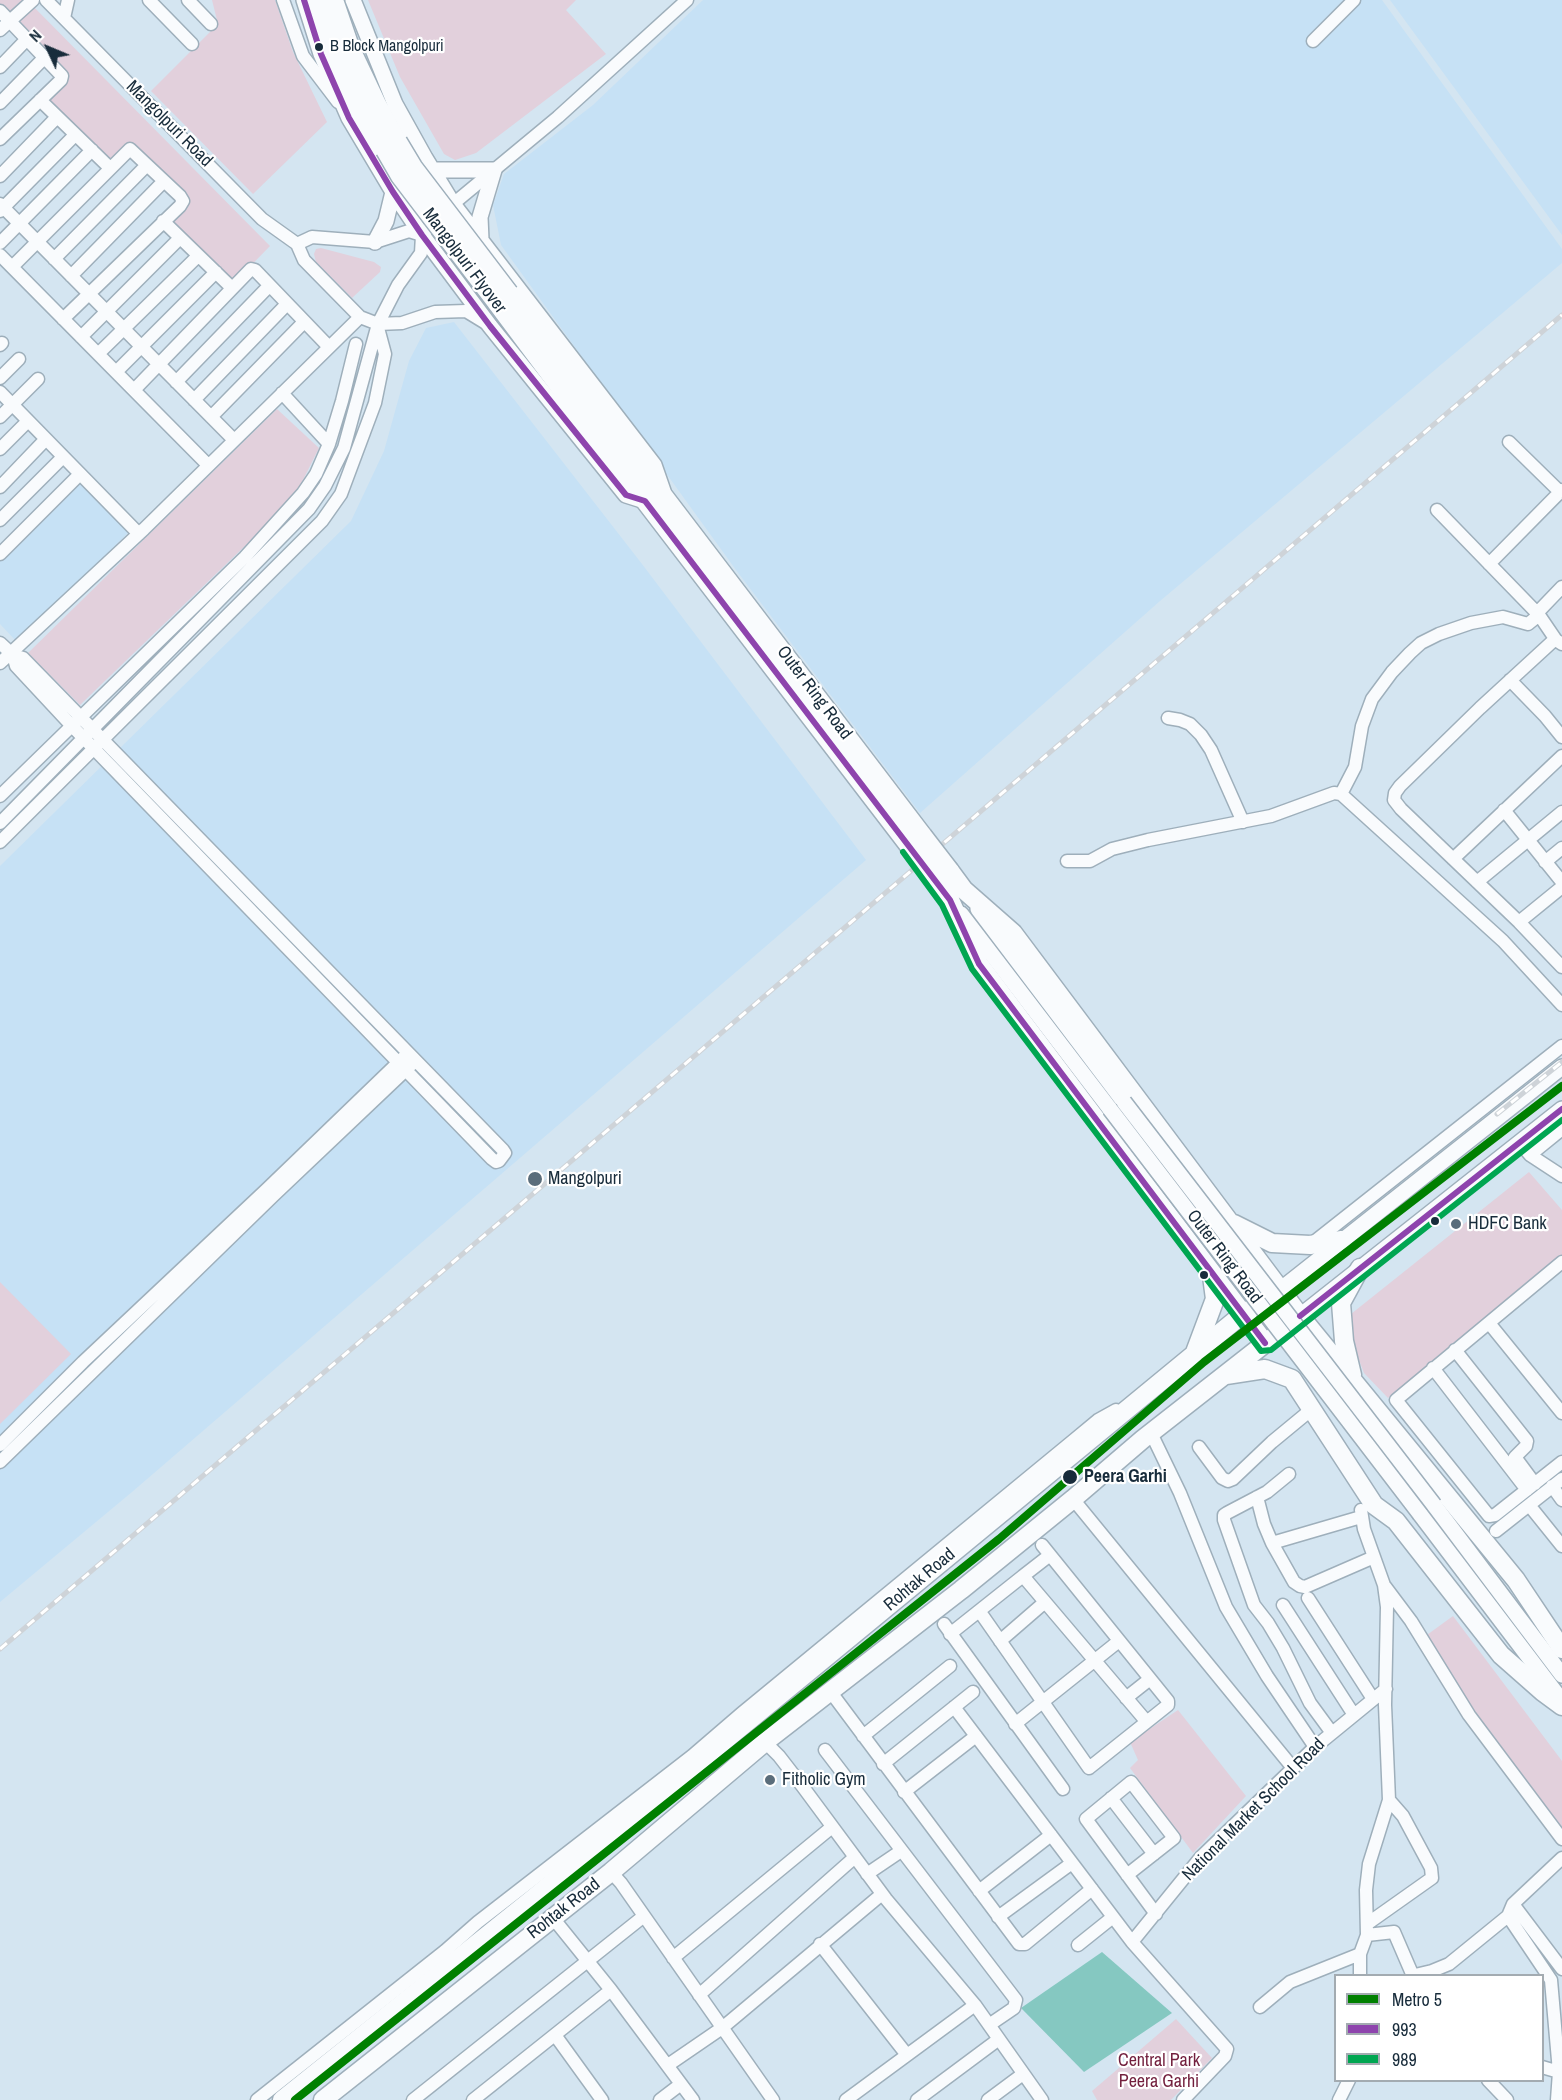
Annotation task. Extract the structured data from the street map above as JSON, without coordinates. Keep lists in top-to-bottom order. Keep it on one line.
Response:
{"streets":{"highway":["Mangolpuri Flyover","Outer Ring Road","Rohtak Road"],"street":["Mangolpuri Road","National Market School Road"]},"crossings":[["Mangolpuri Flyover","Outer Ring Road"],["Outer Ring Road","Rohtak Road"]],"parks":["Central Park Peera Garhi"],"places":["B Block Mangolpuri","Mangolpuri","HDFC Bank","Peera Garhi","Fitholic Gym"],"lines":["transit line 993","transit line 989","metro line 5"],"legend":["Metro 5","993","989"],"north":"top left"}
